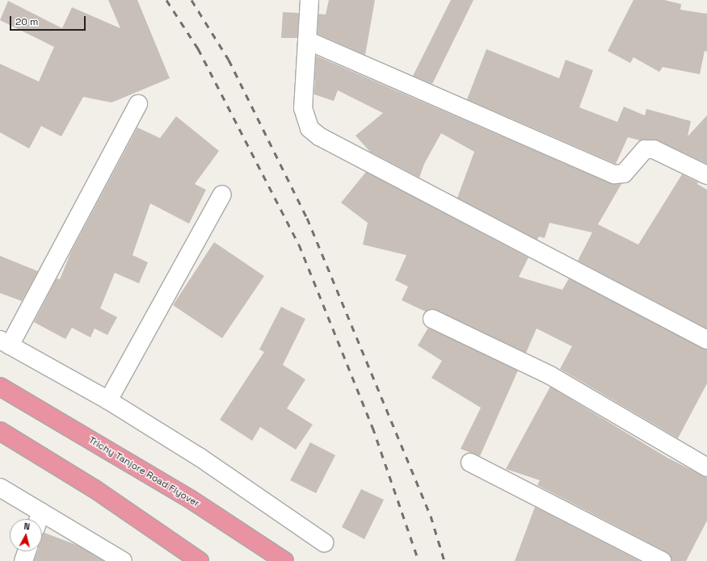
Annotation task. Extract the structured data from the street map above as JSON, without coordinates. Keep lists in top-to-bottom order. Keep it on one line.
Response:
{"streets":{"highway":["Trichy Tanjore Road Flyover"]},"scale_bar":"20 m","north":"top"}
